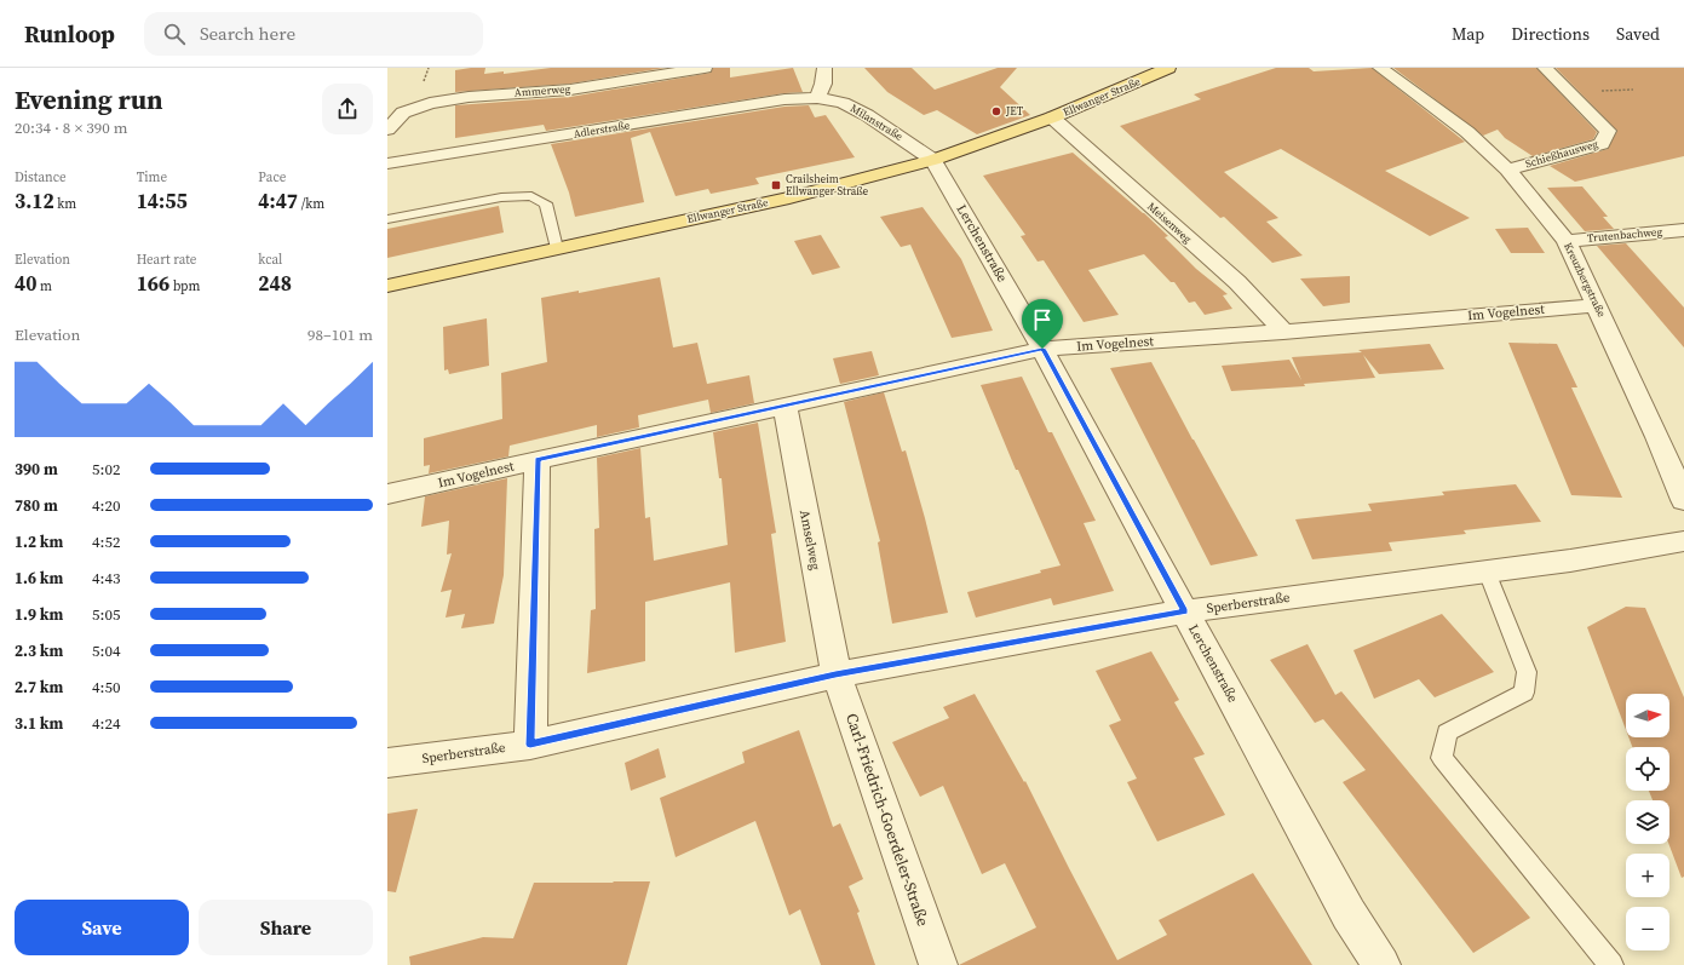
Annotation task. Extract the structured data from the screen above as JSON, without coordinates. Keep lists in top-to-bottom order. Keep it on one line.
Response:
{"streets":{"main road":["Ellwanger Straße"],"street":["Ammerweg","Milanstraße","Adlerstraße","Schießhausweg","Meisenweg","Trutenbachweg","Lerchenstraße","Kreuzbergstraße","Im Vogelnest","Amselweg","Sperberstraße","Carl-Friedrich-Goerdeler-Straße"]},"crossings":[["Ellwanger Straße","Milanstraße"],["Ellwanger Straße","Meisenweg"],["Ellwanger Straße","Lerchenstraße"],["Milanstraße","Adlerstraße"],["Milanstraße","Lerchenstraße"],["Schießhausweg","Kreuzbergstraße"],["Meisenweg","Im Vogelnest"],["Trutenbachweg","Kreuzbergstraße"],["Lerchenstraße","Im Vogelnest"],["Lerchenstraße","Sperberstraße"],["Kreuzbergstraße","Im Vogelnest"],["Im Vogelnest","Amselweg"],["Amselweg","Sperberstraße"],["Amselweg","Carl-Friedrich-Goerdeler-Straße"],["Sperberstraße","Carl-Friedrich-Goerdeler-Straße"]],"places":{"other":["JET"],"transit":["Crailsheim Ellwanger Straße"]},"north":"right","page":{"header":"Runloop","search":"Search here","nav":["Map","Directions","Saved"],"heading":["Evening run","20:34 · 8 × 390 m"],"stats":[["Distance","3.12 km"],["Time","14:55"],["Pace","4:47 /km"],["Elevation","40 m"],["Heart rate","166 bpm"],["kcal","248"]],"chart":["Elevation","98–101 m"],"list":[{"name":"390 m","note":"5:02"},{"name":"780 m","note":"4:20"},{"name":"1.2 km","note":"4:52"},{"name":"1.6 km","note":"4:43"},{"name":"1.9 km","note":"5:05"},{"name":"2.3 km","note":"5:04"},{"name":"2.7 km","note":"4:50"},{"name":"3.1 km","note":"4:24"}],"map_buttons":["+","−"],"buttons":["Save","Share"]}}
